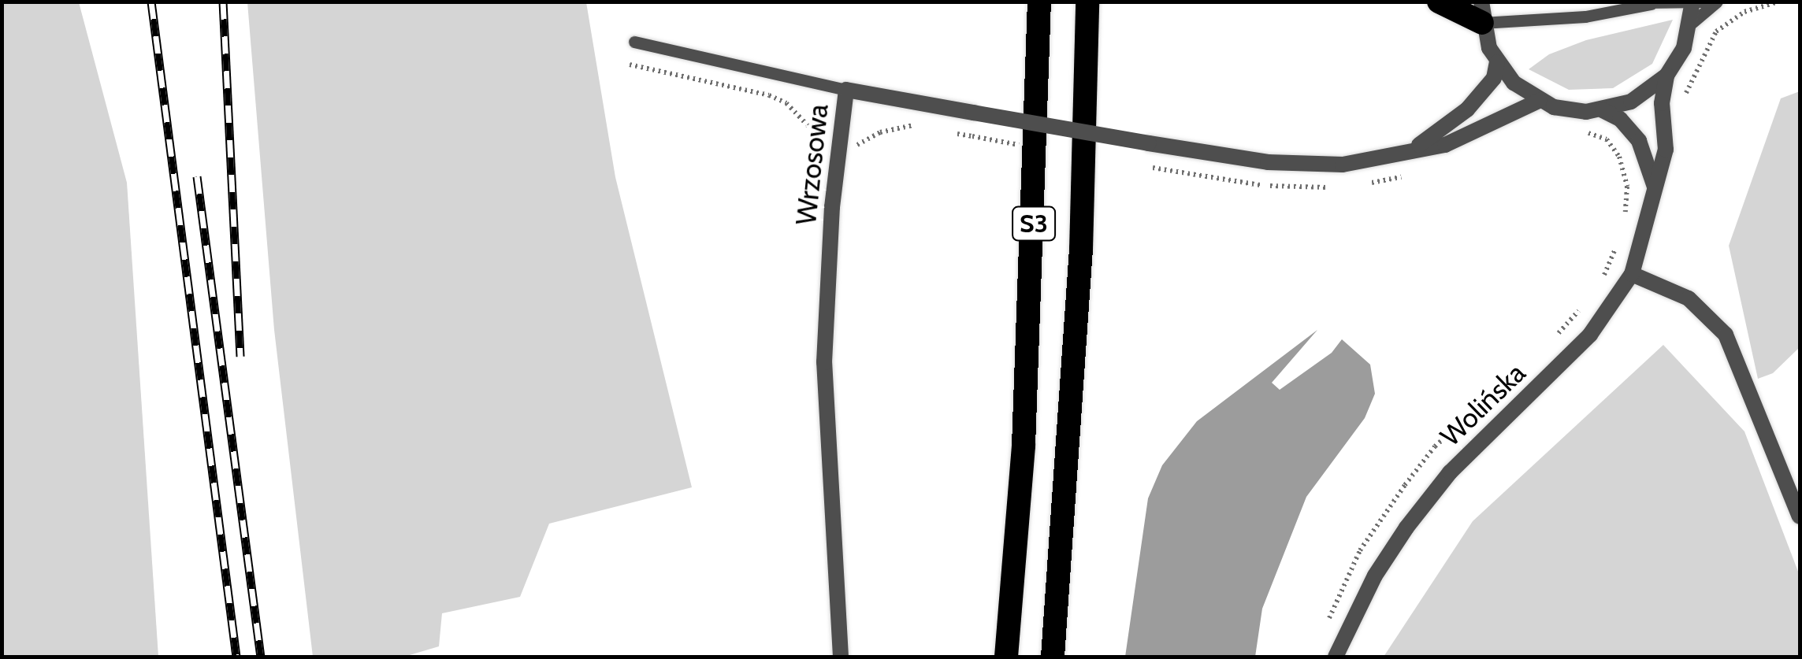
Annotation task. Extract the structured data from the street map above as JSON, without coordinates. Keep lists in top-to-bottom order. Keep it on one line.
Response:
{"streets":{"highway":["S3"],"street":["Wrzosowa","Wolińska"]}}
